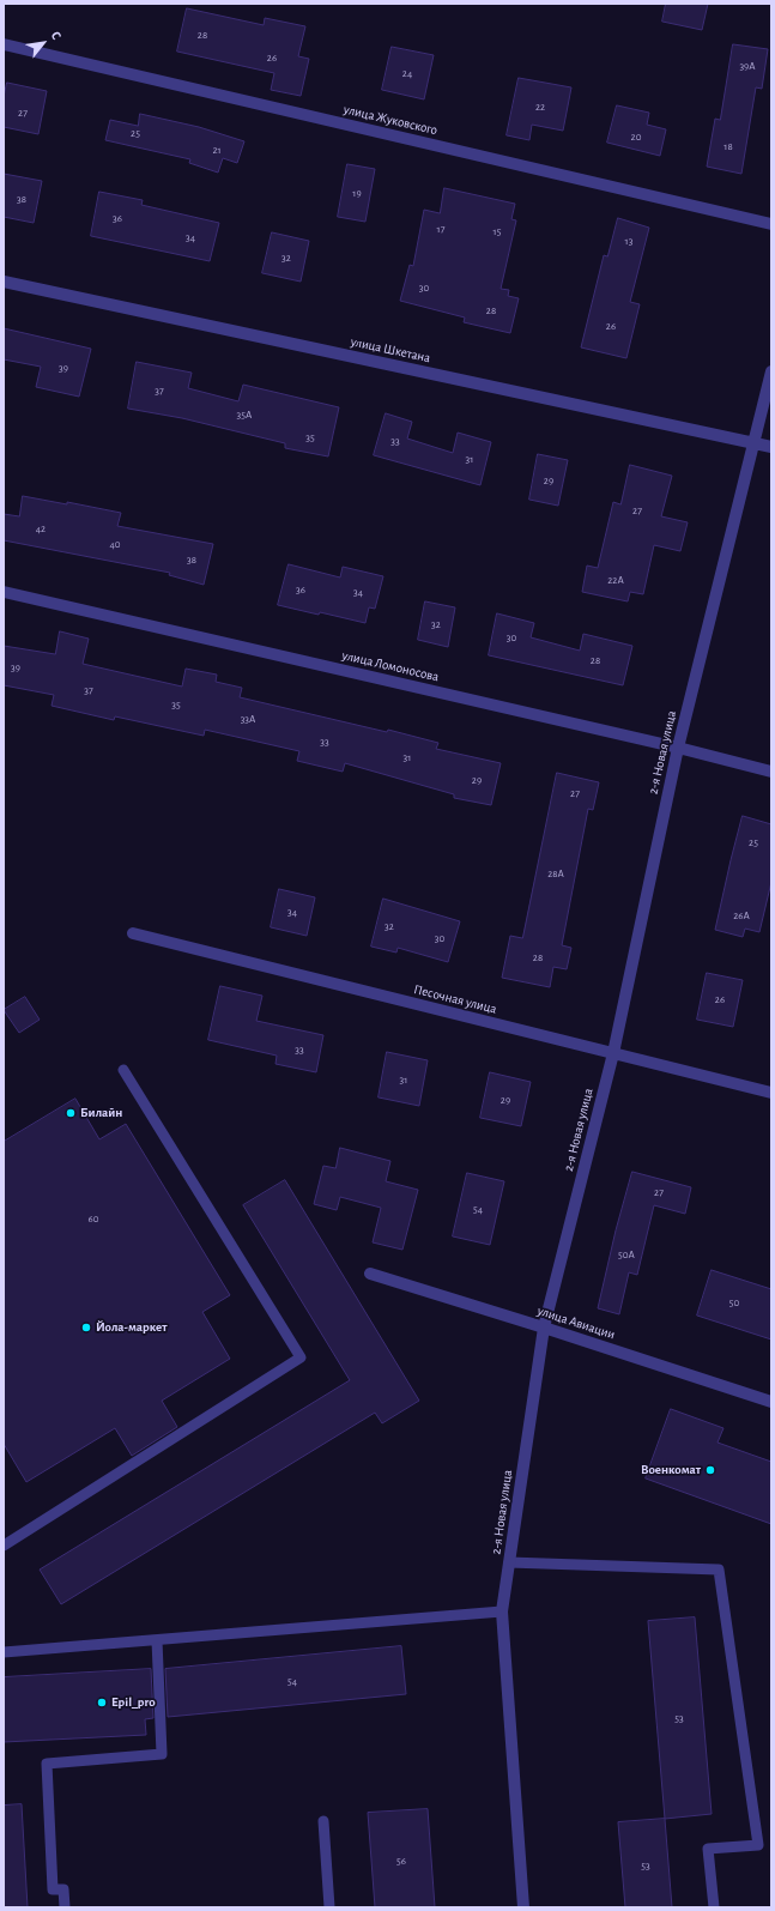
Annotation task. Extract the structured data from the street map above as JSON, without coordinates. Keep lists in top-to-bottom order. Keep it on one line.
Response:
{"streets":{"street":["улица Жуковского","улица Шкетана","улица Ломоносова","2-я Новая улица","Песочная улица","улица Авиации"]},"crossings":[["улица Шкетана","2-я Новая улица"],["улица Ломоносова","2-я Новая улица"],["2-я Новая улица","Песочная улица"],["2-я Новая улица","улица Авиации"]],"places":["Билайн","Йола-маркет","Военкомат","Epil_pro"],"house_numbers":["28","26","39А","24","22","27","25","20","18","21","19","38","36","17","15","34","13","32","30","28","26","39","37","35А","35","33","31","29","27","42","40","38","22А","36","34","32","30","28","39","37","35","33А","33","31","29","27","25","28А","34","26А","32","30","28","26","33","31","29","27","54","60","50А","50","54","53","56","53"],"north":"top right"}
